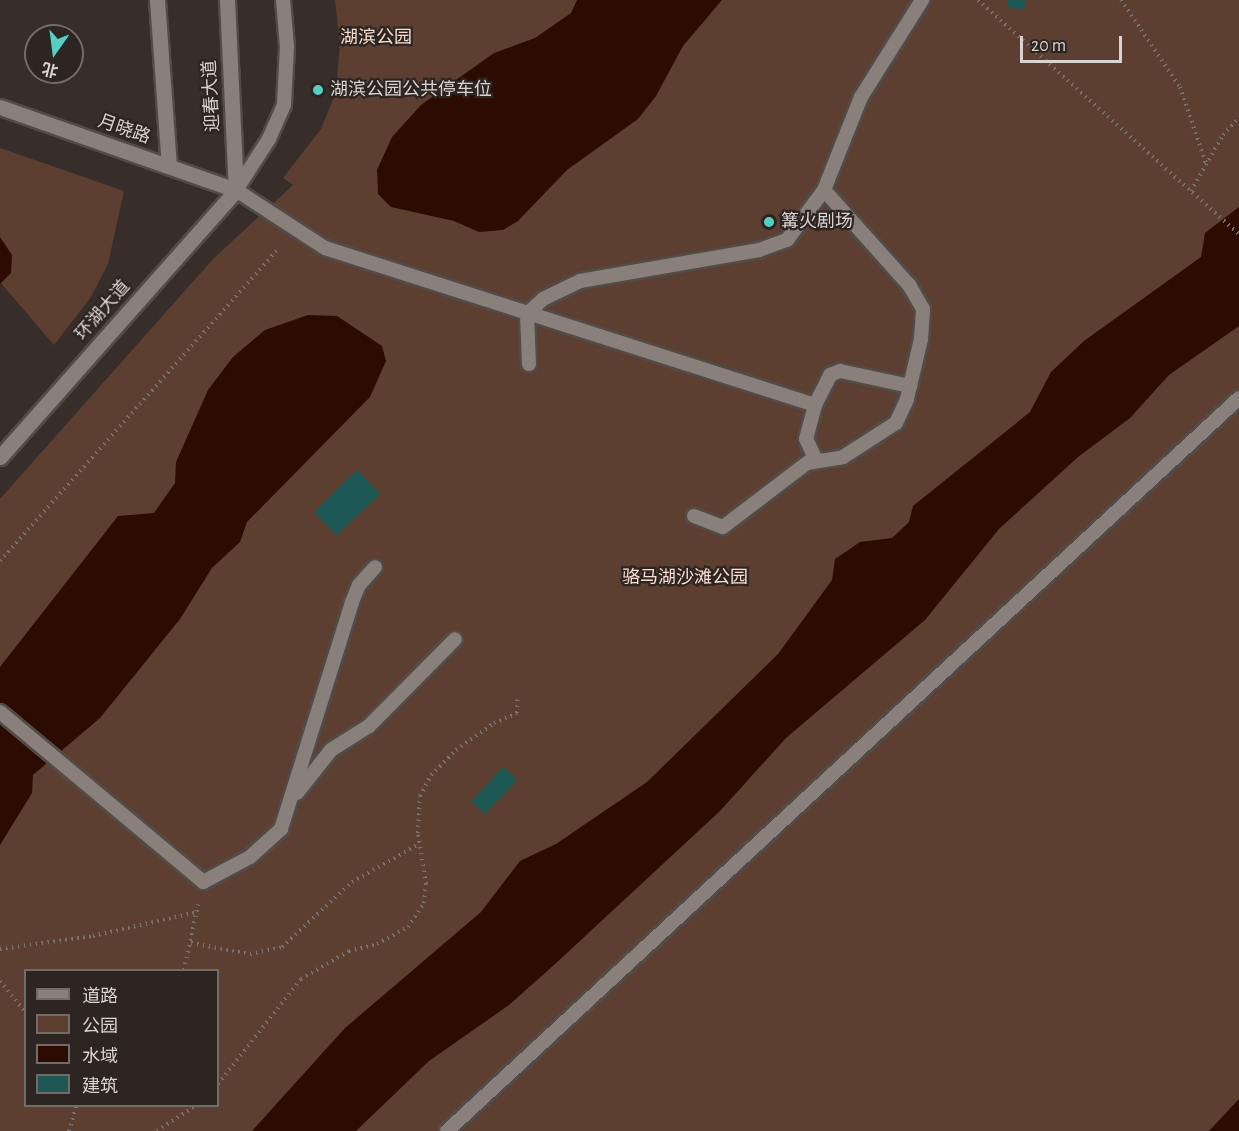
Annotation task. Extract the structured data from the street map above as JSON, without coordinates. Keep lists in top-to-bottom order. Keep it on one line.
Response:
{"streets":{"main road":["迎春大道","月晓路","环湖大道"]},"crossings":[["迎春大道","月晓路"],["迎春大道","环湖大道"],["月晓路","环湖大道"]],"parks":["湖滨公园","骆马湖沙滩公园"],"places":["湖滨公园公共停车位","篝火剧场"],"legend":["道路","公园","水域","建筑"],"scale_bar":"20 m","north":"bottom"}
